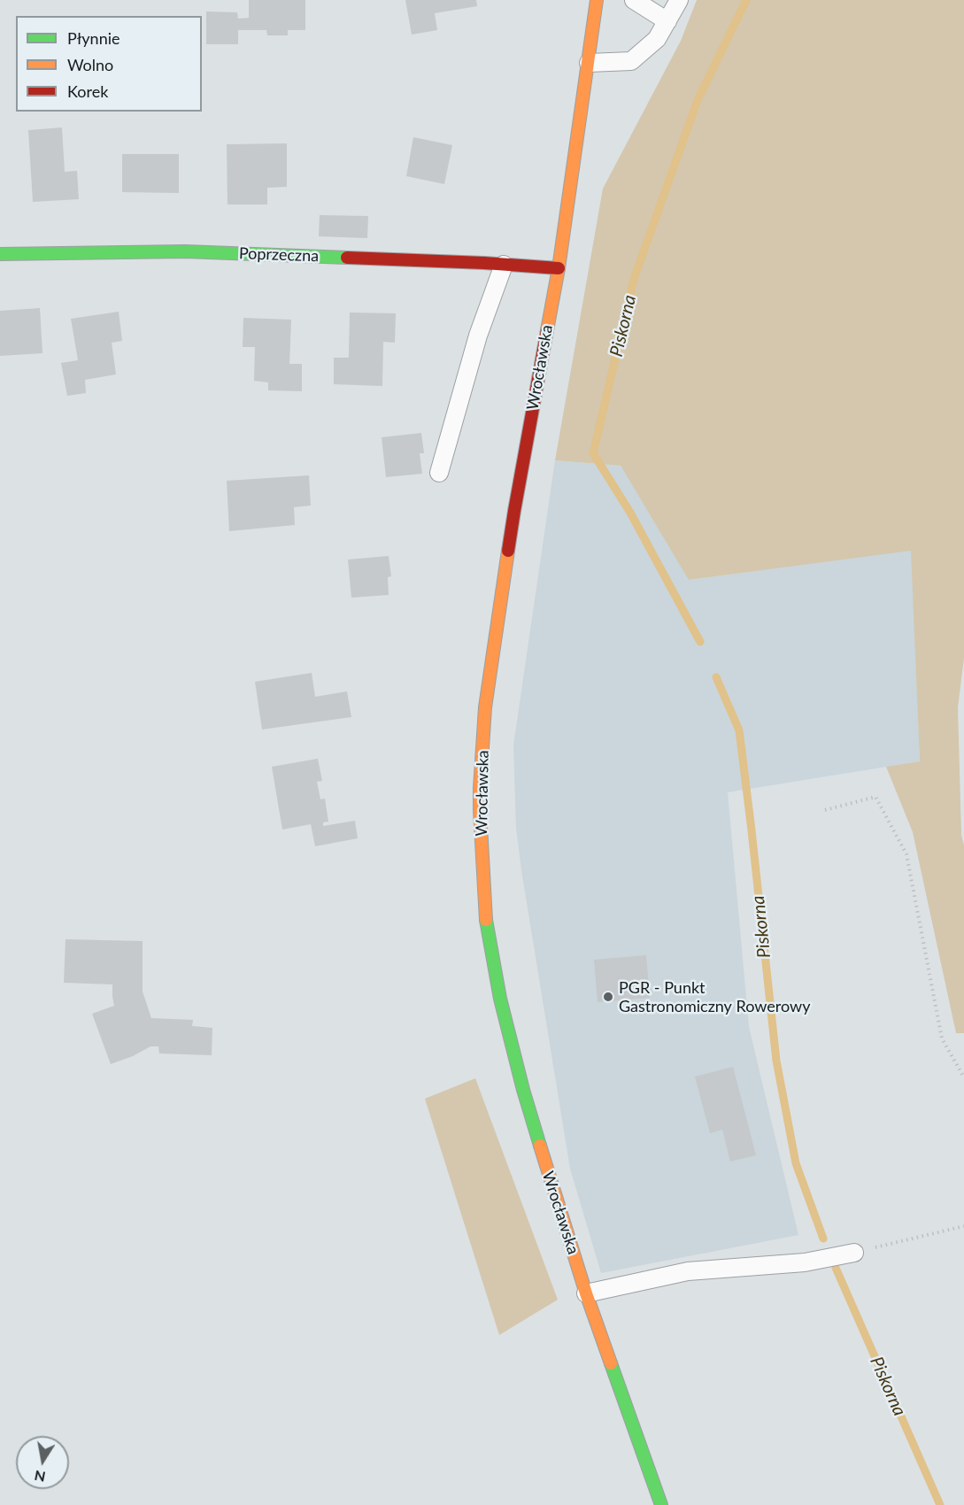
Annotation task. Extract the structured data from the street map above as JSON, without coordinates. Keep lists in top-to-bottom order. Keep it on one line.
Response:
{"streets":{"main road":["Poprzeczna","Wrocławska"]},"crossings":[["Poprzeczna","Wrocławska"]],"water":["Piskorna"],"places":["PGR - Punkt Gastronomiczny Rowerowy"],"legend":["Płynnie","Wolno","Korek"],"north":"bottom"}
